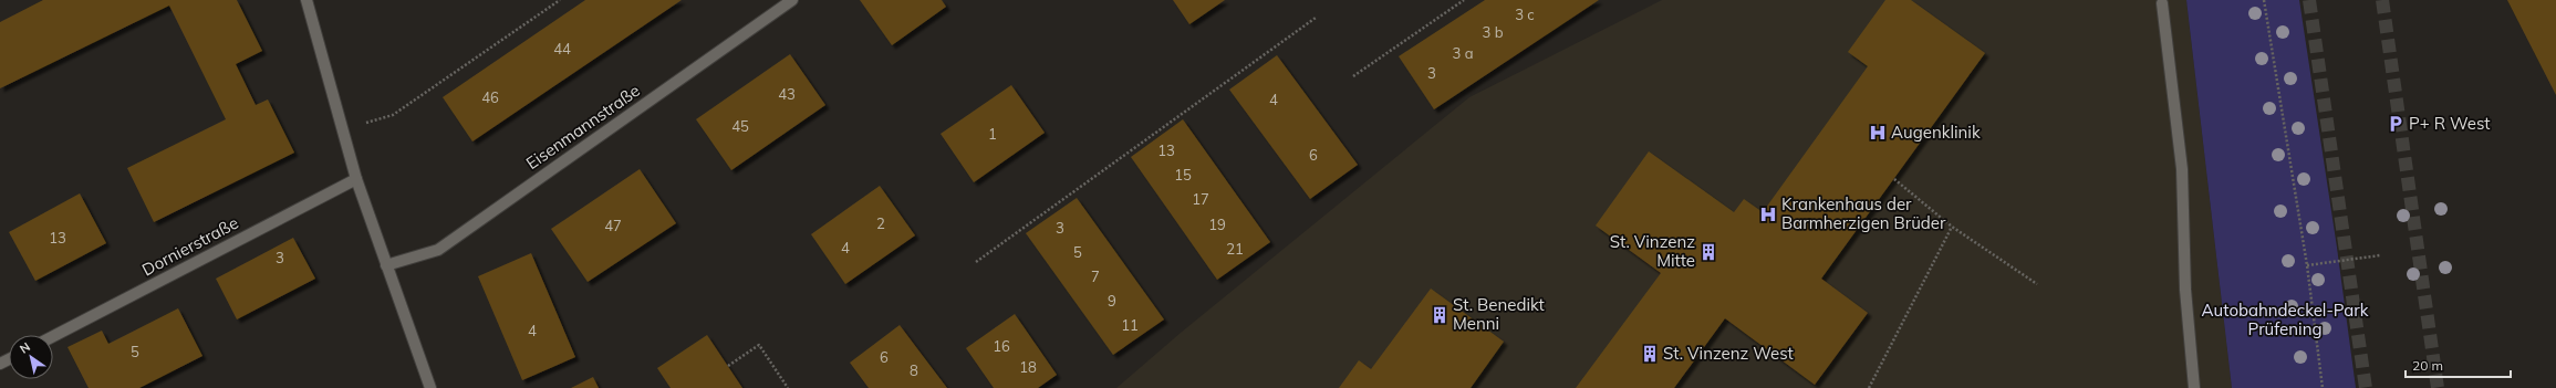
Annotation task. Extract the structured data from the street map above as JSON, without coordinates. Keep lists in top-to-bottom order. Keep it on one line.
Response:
{"streets":{"street":["Eisenmannstraße","Dornierstraße"]},"parks":["Autobahndeckel-Park Prüfening"],"places":{"parking":["P+ R West"],"hospital":["Augenklinik","Krankenhaus der Barmherzigen Brüder"],"building":["St. Vinzenz Mitte","St. Benedikt Menni","St. Vinzenz West"]},"house_numbers":["3 c","3 b","44","3 a","3","43","46","4","45","1","13","6","15","17","2","19","47","3","13","4","21","5","3","7","9","11","4","16","5","6","18","8"],"scale_bar":"20 m","north":"top left"}
